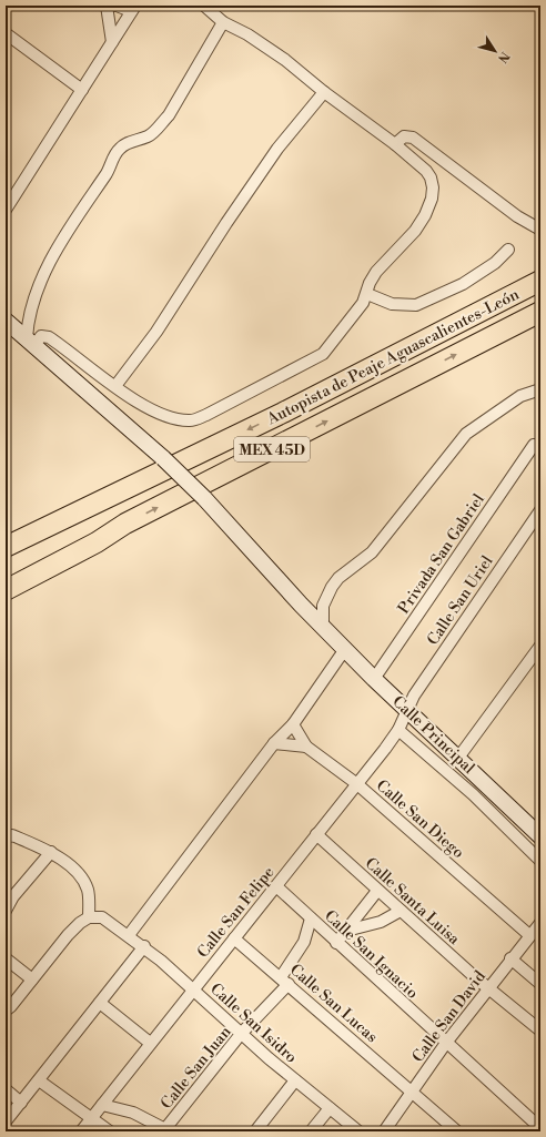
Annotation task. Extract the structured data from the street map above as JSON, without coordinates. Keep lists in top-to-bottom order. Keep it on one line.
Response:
{"streets":{"highway":["Autopista de Peaje Aguascalientes-León","MEX 45D"],"street":["Privada San Gabriel","Calle San Uriel","Calle Principal","Calle San Diego","Calle Santa Luisa","Calle San Felipe","Calle San Ignacio","Calle San Lucas","Calle San David","Calle San Isidro","Calle San Juan"]},"crossings":[["Privada San Gabriel","Calle Principal"],["Calle San Uriel","Calle Principal"],["Calle San Uriel","Calle San Felipe"],["Calle Principal","Calle San Felipe"],["Calle San Diego","Calle San Felipe"],["Calle San Diego","Calle San David"],["Calle Santa Luisa","Calle San Felipe"],["Calle Santa Luisa","Calle San David"],["Calle San Felipe","Calle San Ignacio"],["Calle San Felipe","Calle San Lucas"],["Calle San Felipe","Calle San Isidro"],["Calle San Ignacio","Calle San David"],["Calle San Ignacio","Calle San Juan"],["Calle San Lucas","Calle San David"],["Calle San Lucas","Calle San Juan"],["Calle San Isidro","Calle San Juan"]],"north":"bottom right"}
